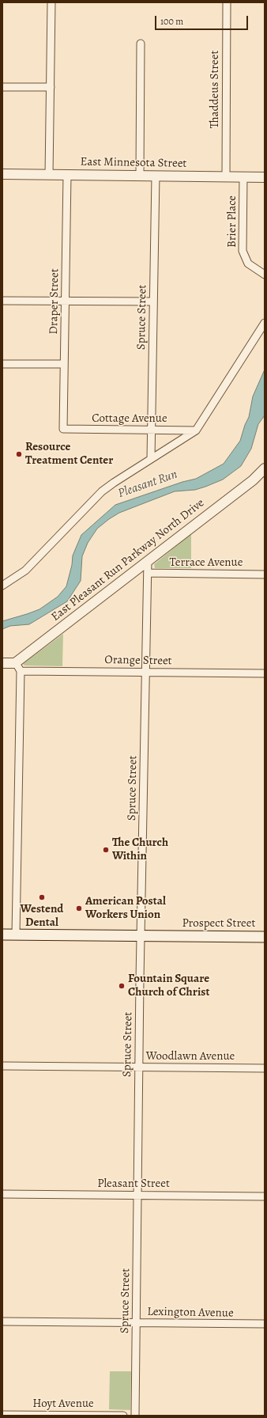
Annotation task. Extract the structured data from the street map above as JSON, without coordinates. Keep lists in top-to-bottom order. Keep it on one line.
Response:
{"streets":{"main road":["Prospect Street"],"street":["Thaddeus Street","East Minnesota Street","Brier Place","Draper Street","Spruce Street","Cottage Avenue","East Pleasant Run Parkway North Drive","Terrace Avenue","Orange Street","Woodlawn Avenue","Pleasant Street","Lexington Avenue","Hoyt Avenue"]},"crossings":[["Thaddeus Street","East Minnesota Street"],["East Minnesota Street","Brier Place"],["East Minnesota Street","Draper Street"],["East Minnesota Street","Spruce Street"],["Draper Street","Cottage Avenue"],["Spruce Street","Cottage Avenue"],["Spruce Street","East Pleasant Run Parkway North Drive"],["Spruce Street","Terrace Avenue"],["Spruce Street","Orange Street"],["Spruce Street","Prospect Street"],["Spruce Street","Woodlawn Avenue"],["Spruce Street","Pleasant Street"],["Spruce Street","Lexington Avenue"],["East Pleasant Run Parkway North Drive","Orange Street"]],"water":["Pleasant Run"],"places":["Resource Treatment Center","The Church Within","Westend Dental","American Postal Workers Union","Fountain Square Church of Christ"],"scale_bar":"100 m"}
